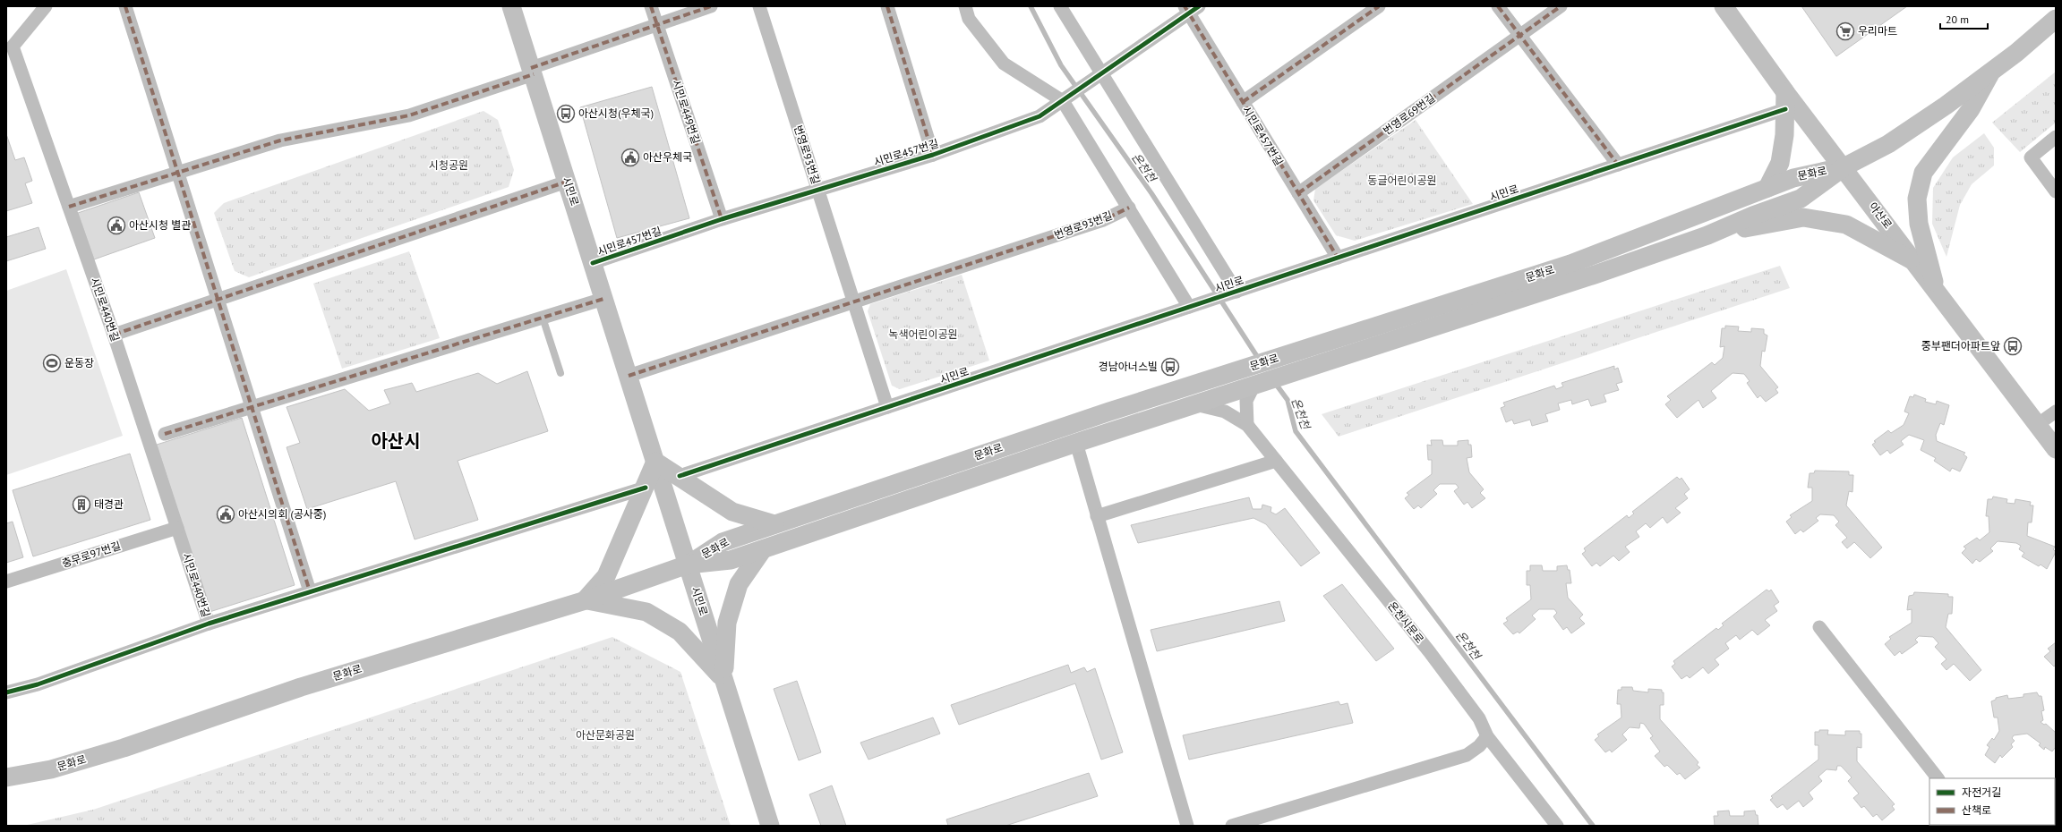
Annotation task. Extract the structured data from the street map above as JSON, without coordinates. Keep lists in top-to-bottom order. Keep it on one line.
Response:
{"streets":{"main road":["문화로","시민로","아산로"],"street":["시민로449번길","번영로69번길","시민로457번길","번영로93번길","시민로440번길","충무로97번길","온천시문로"]},"crossings":[["시민로449번길","시민로457번길"],["번영로69번길","시민로457번길"],["시민로457번길","번영로93번길"],["시민로457번길","시민로"],["번영로93번길","시민로"],["문화로","시민로"],["문화로","아산로"],["시민로","아산로"],["시민로440번길","충무로97번길"]],"districts":["아산시"],"water":["온천천"],"parks":["시청공원","동글어린이공원","녹색어린이공원","아산문화공원"],"places":{"supermarket":["우리마트"],"bus stop":["아산시청(우체국)","중부팬더아파트앞","경남아너스빌"],"public building":["아산우체국","아산시청 별관","아산시의회 (공사중)"],"sports":["운동장"],"building":["태경관"]},"legend":["자전거길","산책로"],"scale_bar":"20 m"}
